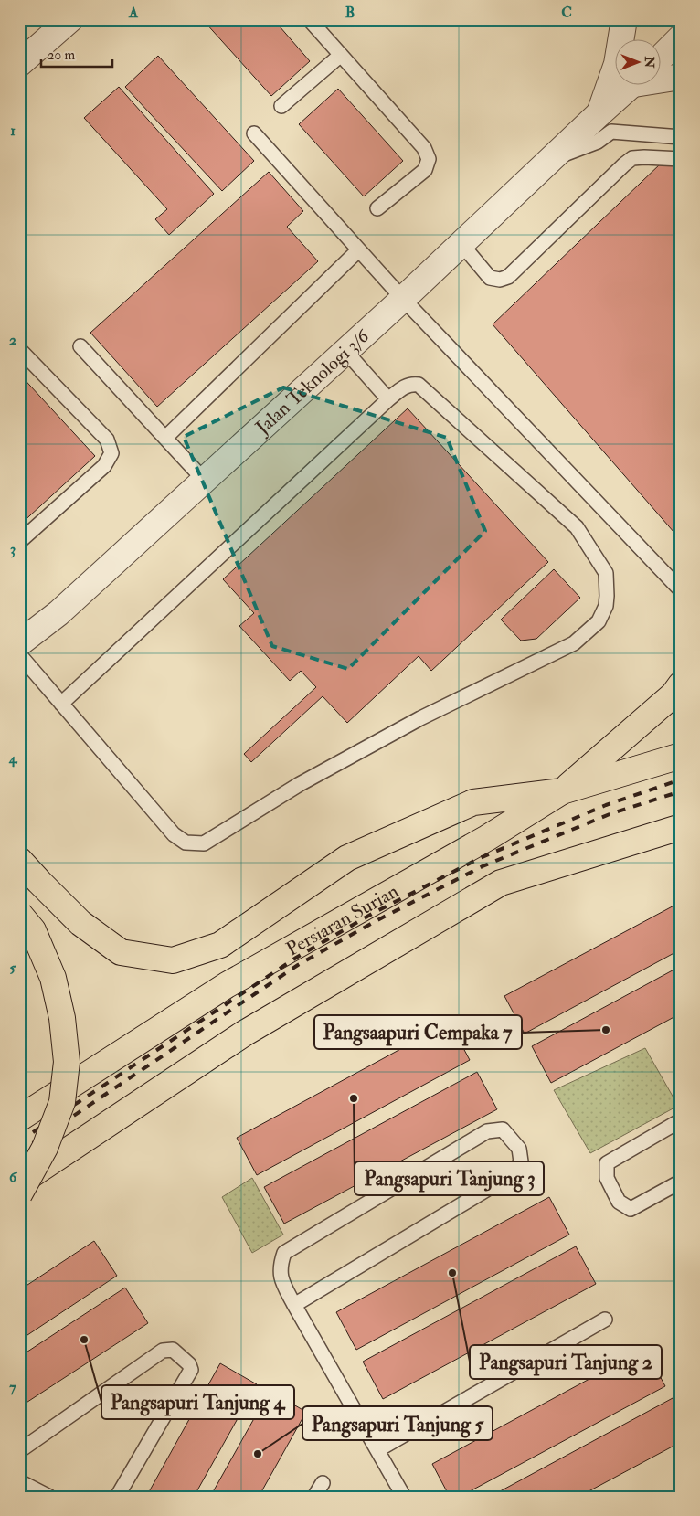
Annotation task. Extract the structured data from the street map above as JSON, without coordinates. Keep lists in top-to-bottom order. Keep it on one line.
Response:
{"streets":{"main road":["Persiaran Surian"],"street":["Jalan Teknologi 3/6"]},"places":["Pangsaapuri Cempaka 7","Pangsapuri Tanjung 3","Pangsapuri Tanjung 2","Pangsapuri Tanjung 4","Pangsapuri Tanjung 5"],"scale_bar":"20 m","north":"right","grid":{"columns":["A","B","C"],"rows":["1","2","3","4","5","6","7"]}}
